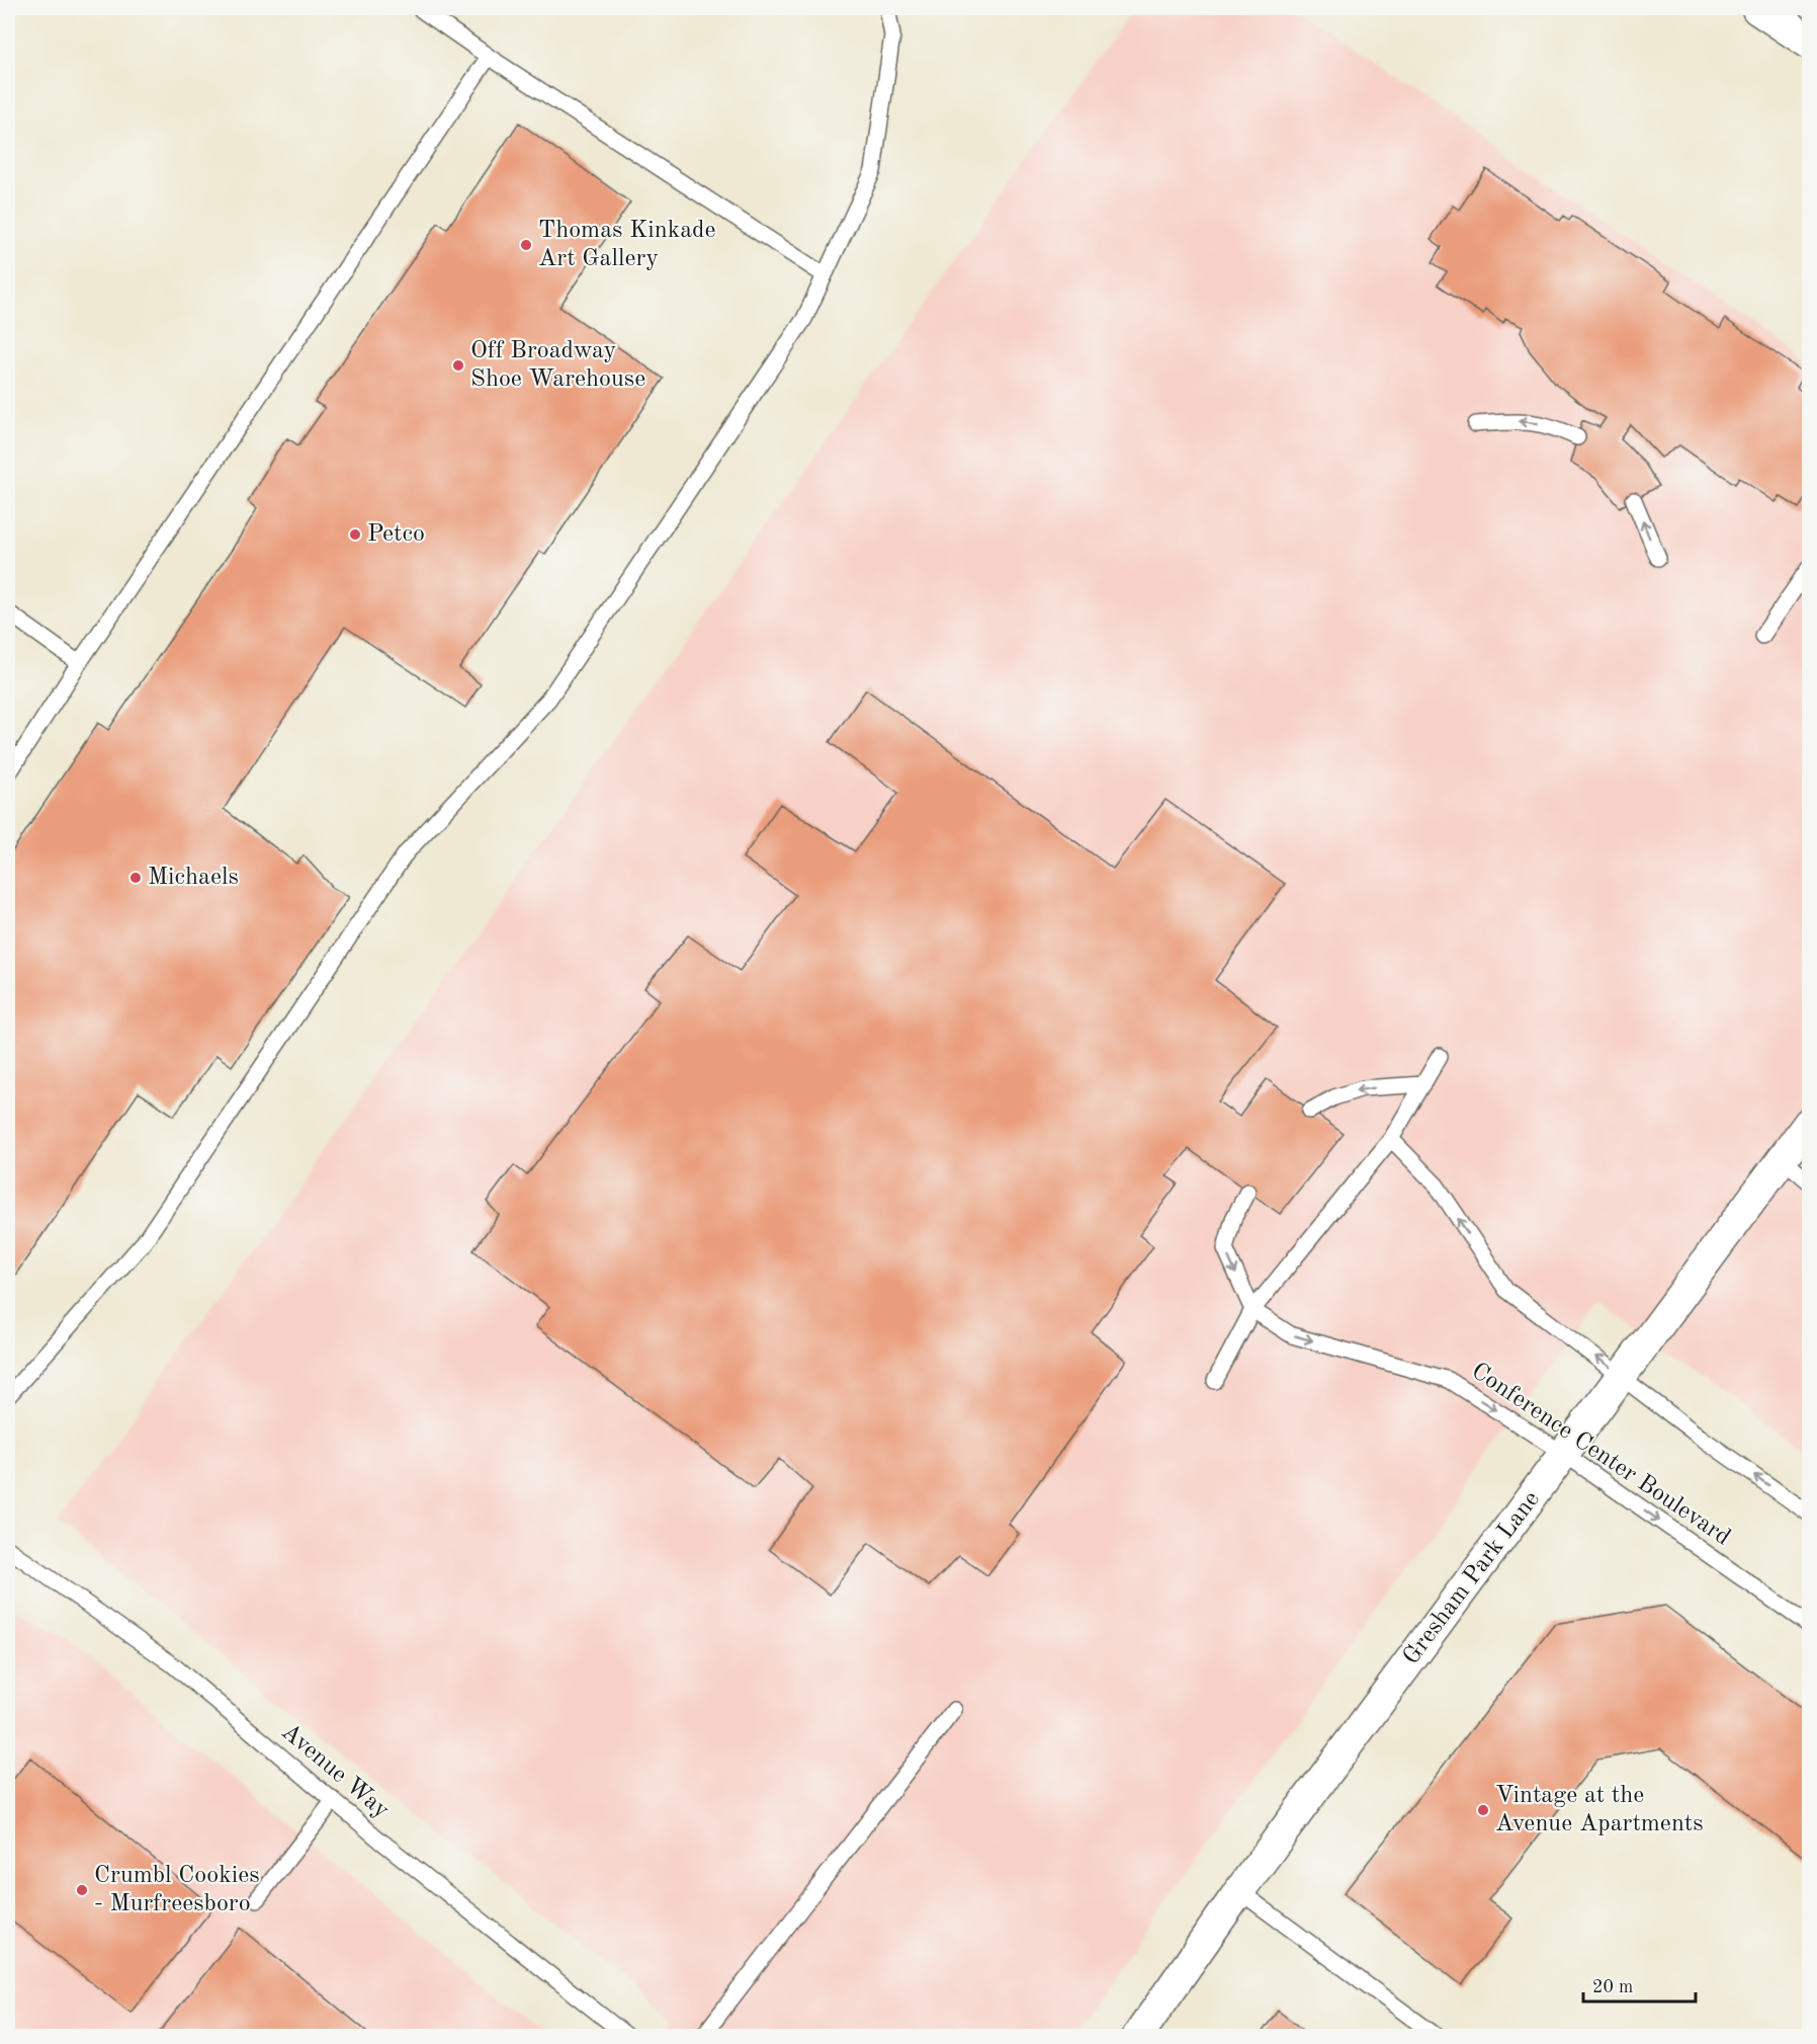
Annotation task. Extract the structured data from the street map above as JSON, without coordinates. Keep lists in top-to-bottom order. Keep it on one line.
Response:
{"streets":{"street":["Gresham Park Lane"],"lane":["Conference Center Boulevard","Avenue Way"]},"crossings":[["Conference Center Boulevard","Gresham Park Lane"]],"places":["Thomas Kinkade Art Gallery","Off Broadway Shoe Warehouse","Petco","Michaels","Vintage at the Avenue Apartments","Crumbl Cookies - Murfreesboro"],"scale_bar":"20 m"}
